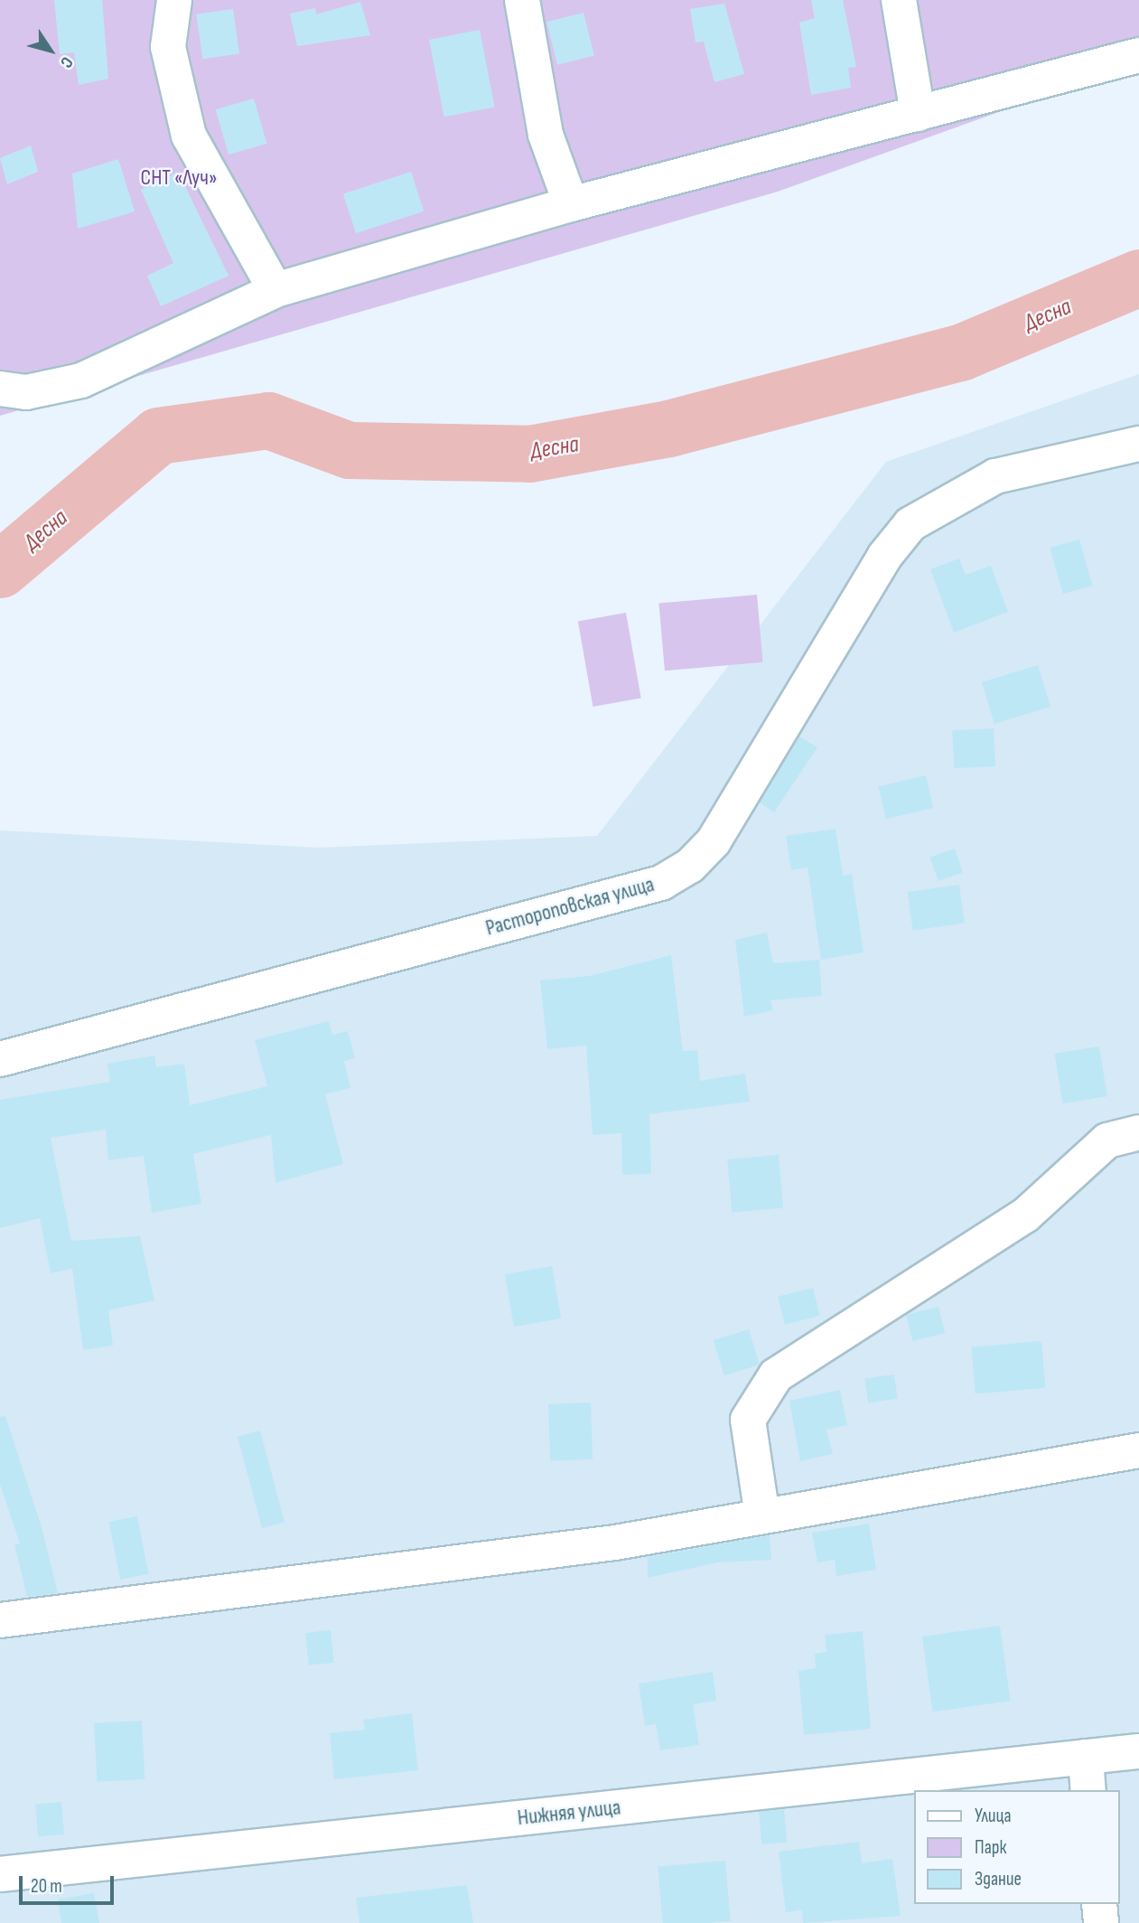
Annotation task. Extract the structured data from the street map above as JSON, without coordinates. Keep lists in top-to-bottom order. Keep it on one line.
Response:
{"streets":{"street":["Растороповская улица","Нижняя улица"]},"water":["Десна"],"parks":["СНТ «Луч»"],"legend":["Улица","Парк","Здание"],"scale_bar":"20 m","north":"bottom right"}
